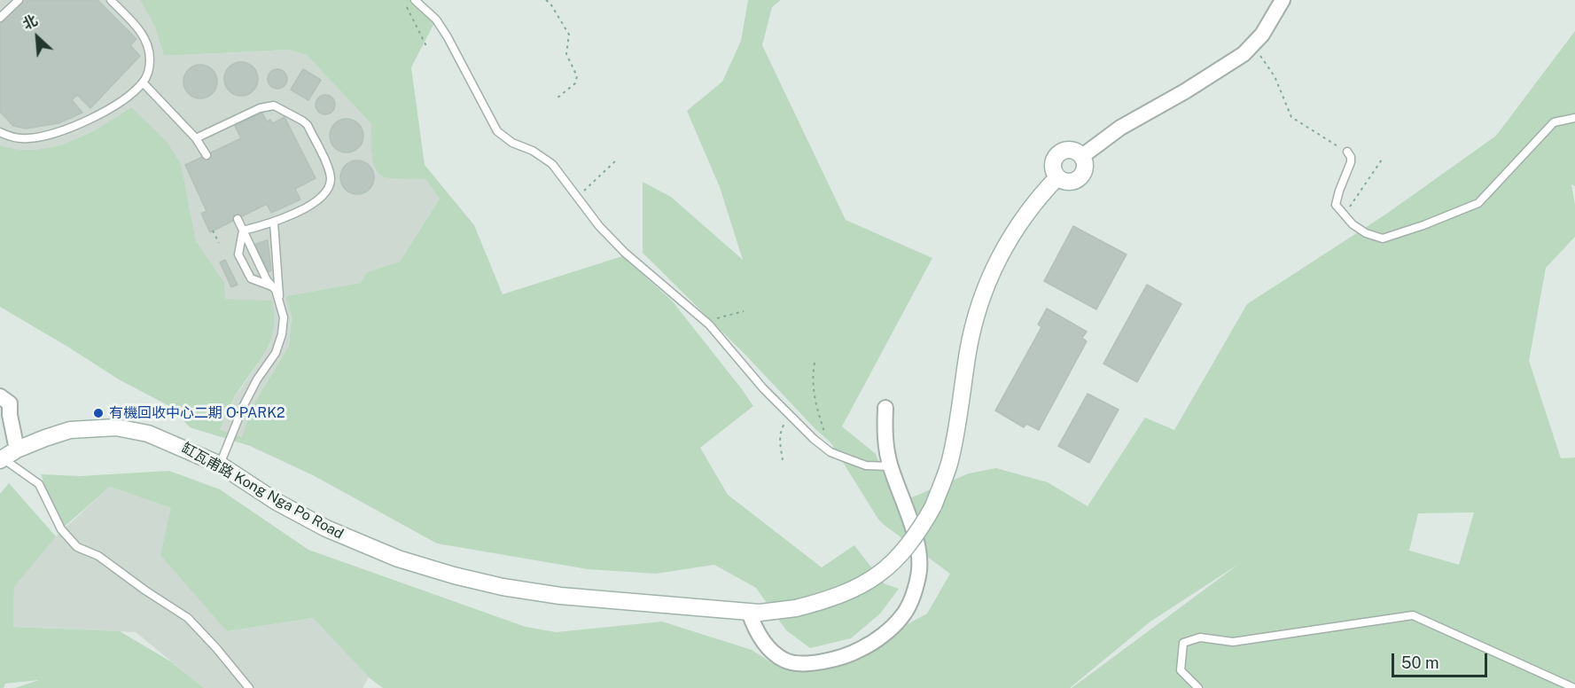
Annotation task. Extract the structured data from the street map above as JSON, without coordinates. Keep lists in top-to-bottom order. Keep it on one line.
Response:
{"streets":{"street":["缸瓦甫路 Kong Nga Po Road"]},"places":["有機回收中心二期 O·PARK2"],"scale_bar":"50 m","north":"top left"}
